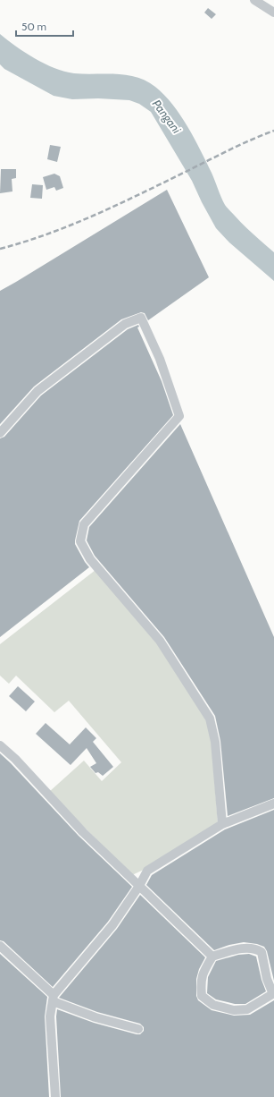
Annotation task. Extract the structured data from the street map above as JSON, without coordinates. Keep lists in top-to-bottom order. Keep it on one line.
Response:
{"water":["Pangani"],"scale_bar":"50 m"}
